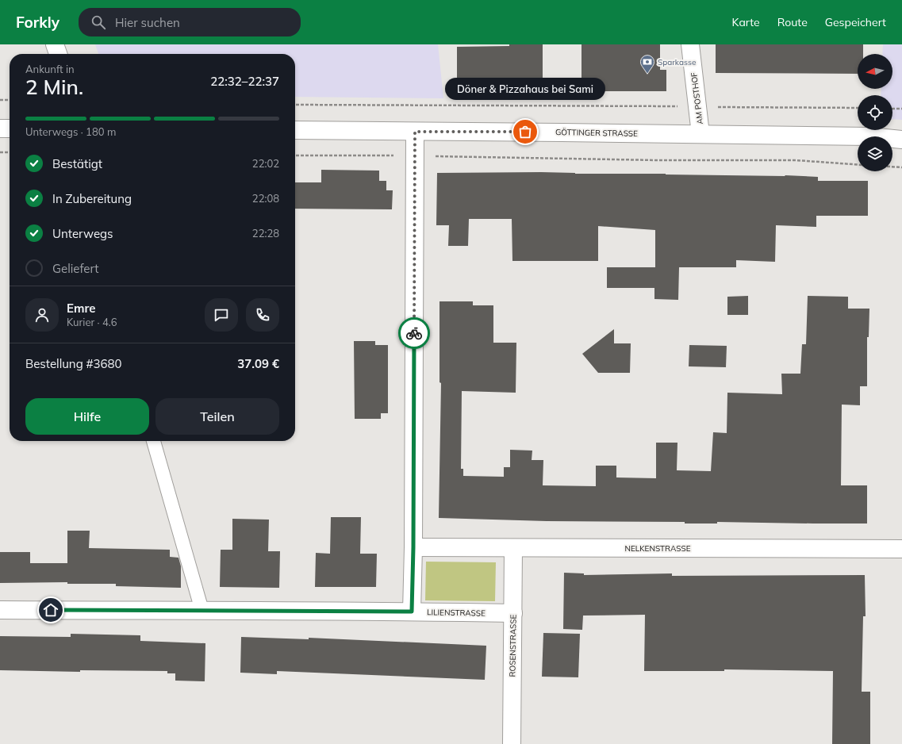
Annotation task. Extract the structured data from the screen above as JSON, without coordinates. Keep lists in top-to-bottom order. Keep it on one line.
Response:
{"streets":{"street":["AM POSTHOF","GÖTTINGER STRASSE","NELKENSTRASSE","LILIENSTRASSE","ROSENSTRASSE"]},"crossings":[["AM POSTHOF","GÖTTINGER STRASSE"],["NELKENSTRASSE","ROSENSTRASSE"],["LILIENSTRASSE","ROSENSTRASSE"]],"places":{"bank":["Sparkasse"],"other":["Döner & Pizzahaus bei Sami"]},"north":"left","page":{"header":"Forkly","search":"Hier suchen","nav":["Karte","Route","Gespeichert"],"heading":["2 Min.","Ankunft in","22:32–22:37"],"panel":["Emre","Kurier · 4.6","Bestellung #3680","37.09 €"],"bubble":"Döner & Pizzahaus bei Sami","bar":"Unterwegs · 180 m","list":[["Bestätigt","22:02"],["In Zubereitung","22:08"],["Unterwegs","22:28"],"Geliefert"],"buttons":["Hilfe","Teilen"]}}
